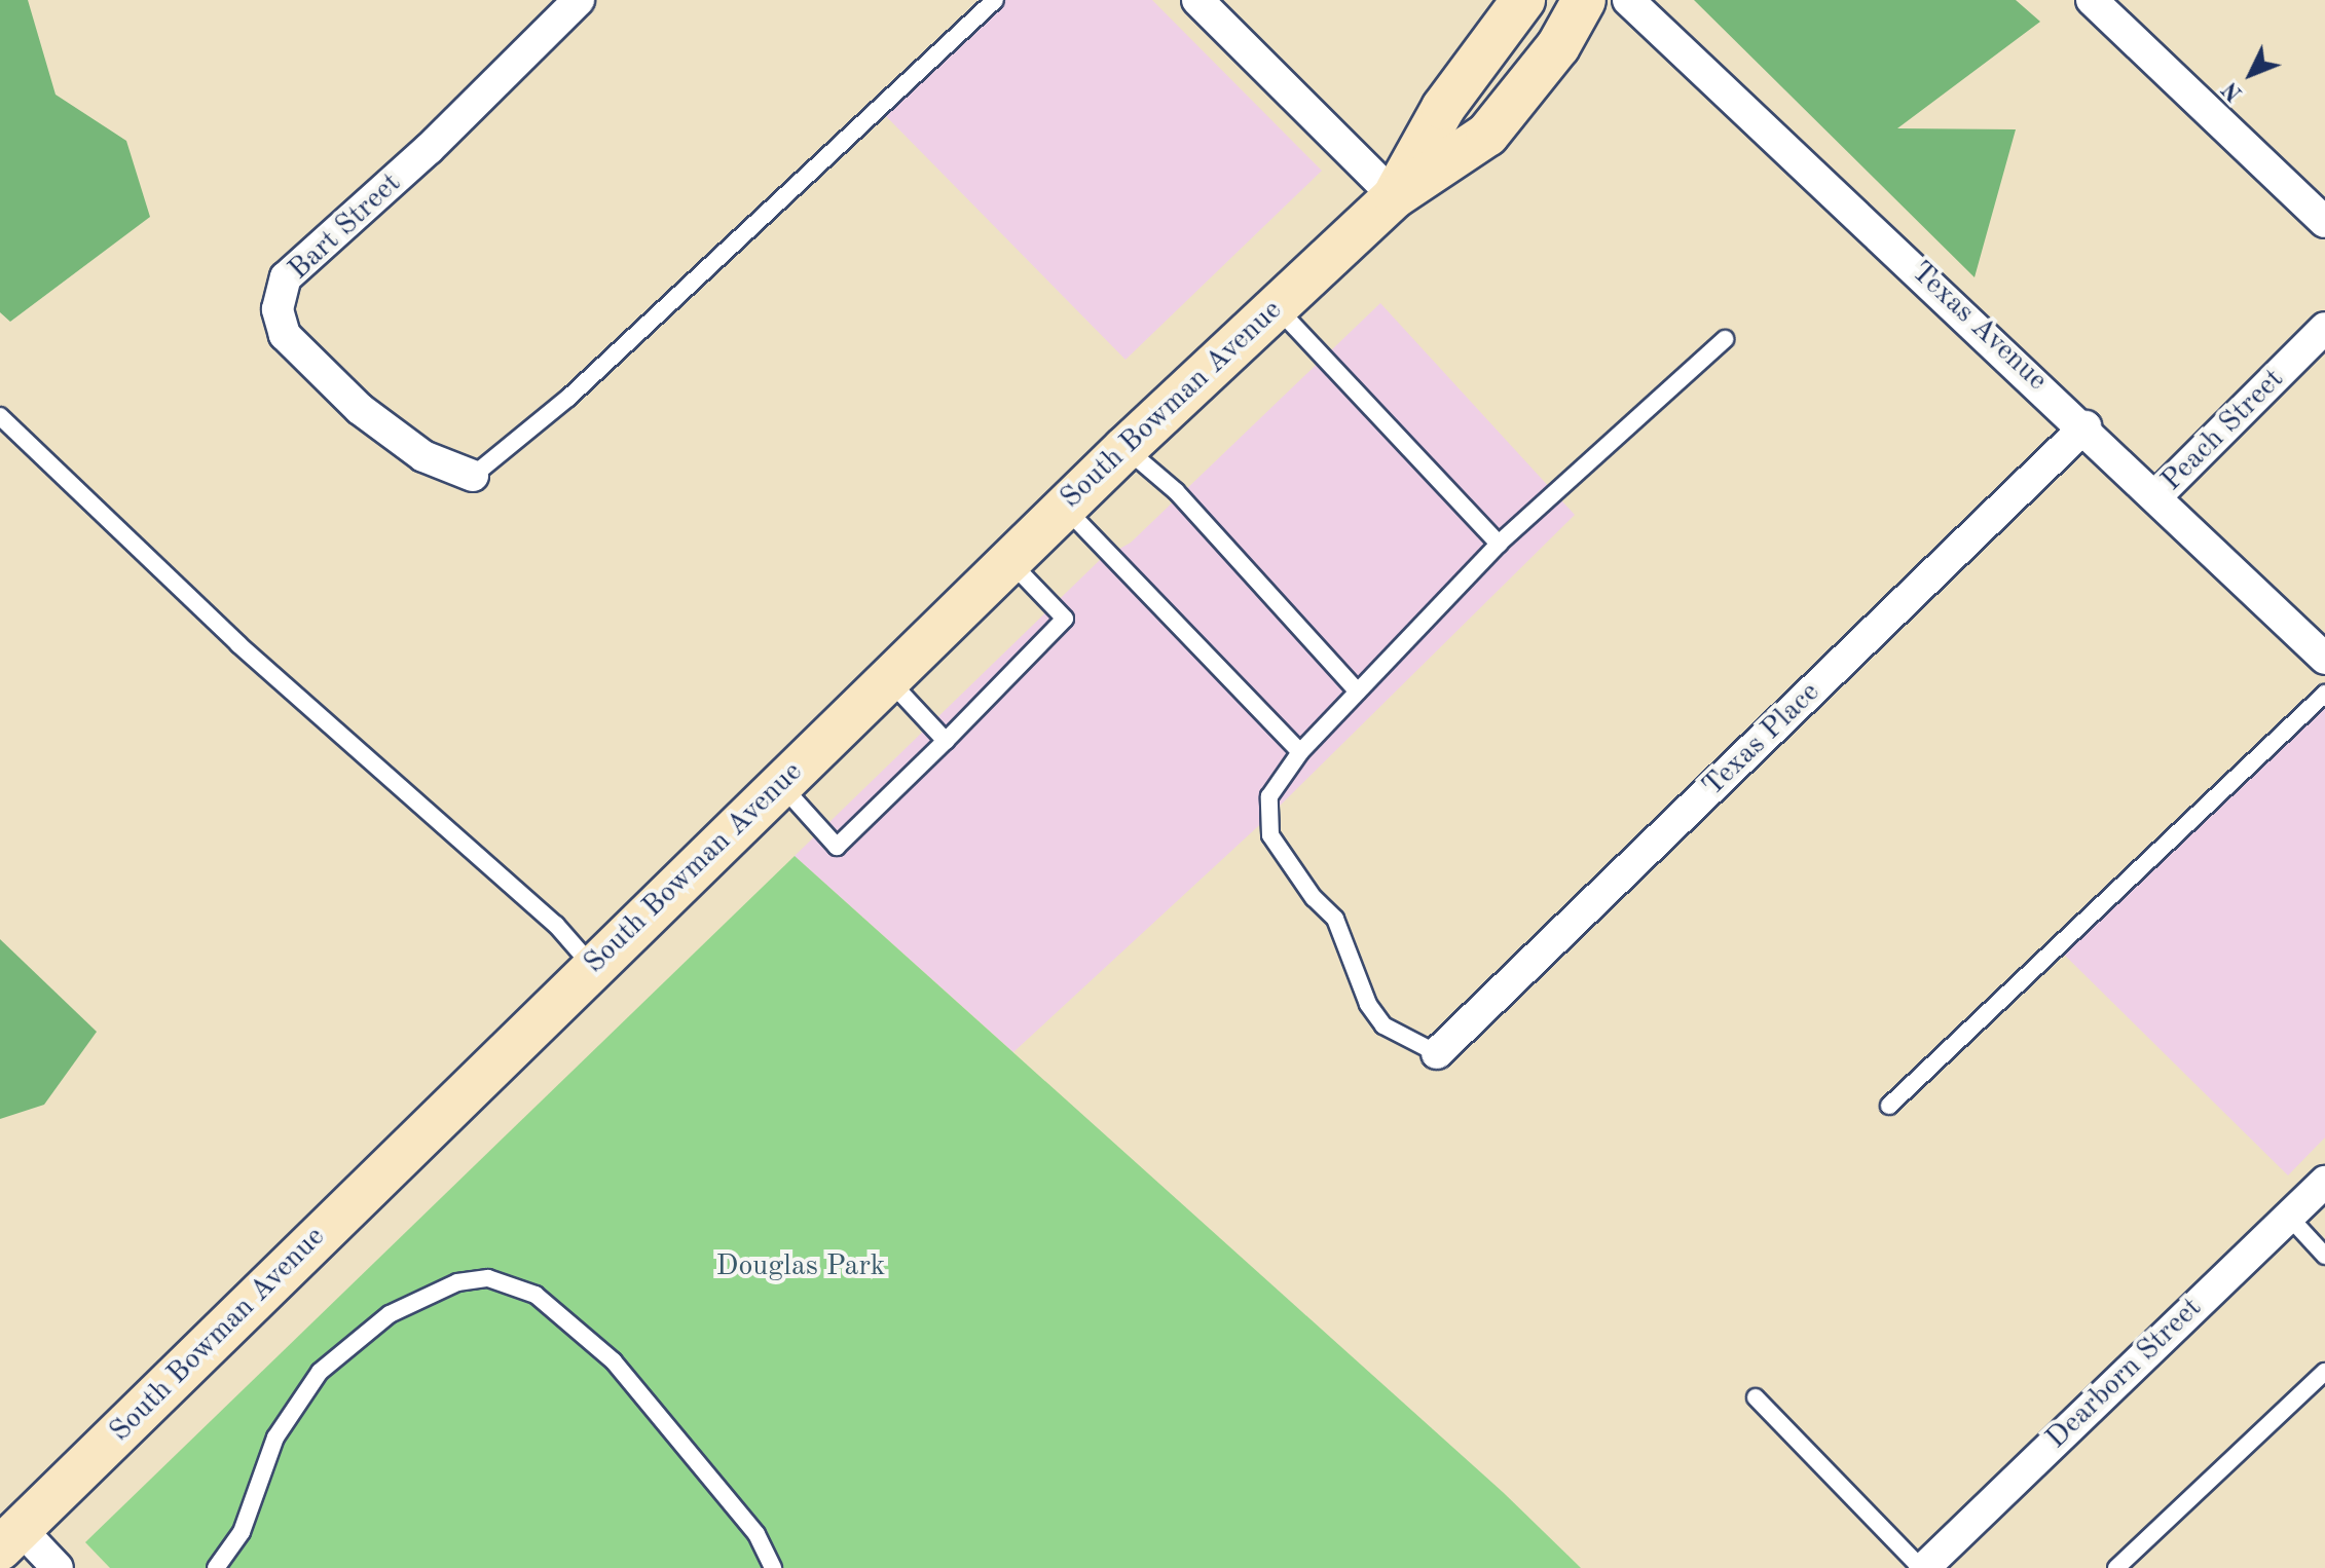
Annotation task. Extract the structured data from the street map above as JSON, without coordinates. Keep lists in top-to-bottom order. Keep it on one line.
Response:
{"streets":{"main road":["South Bowman Avenue"],"street":["Bart Street","Texas Avenue","Peach Street","Texas Place","Dearborn Street"]},"crossings":[["Texas Avenue","Peach Street"],["Texas Avenue","Texas Place"]],"parks":["Douglas Park"],"north":"bottom left"}
